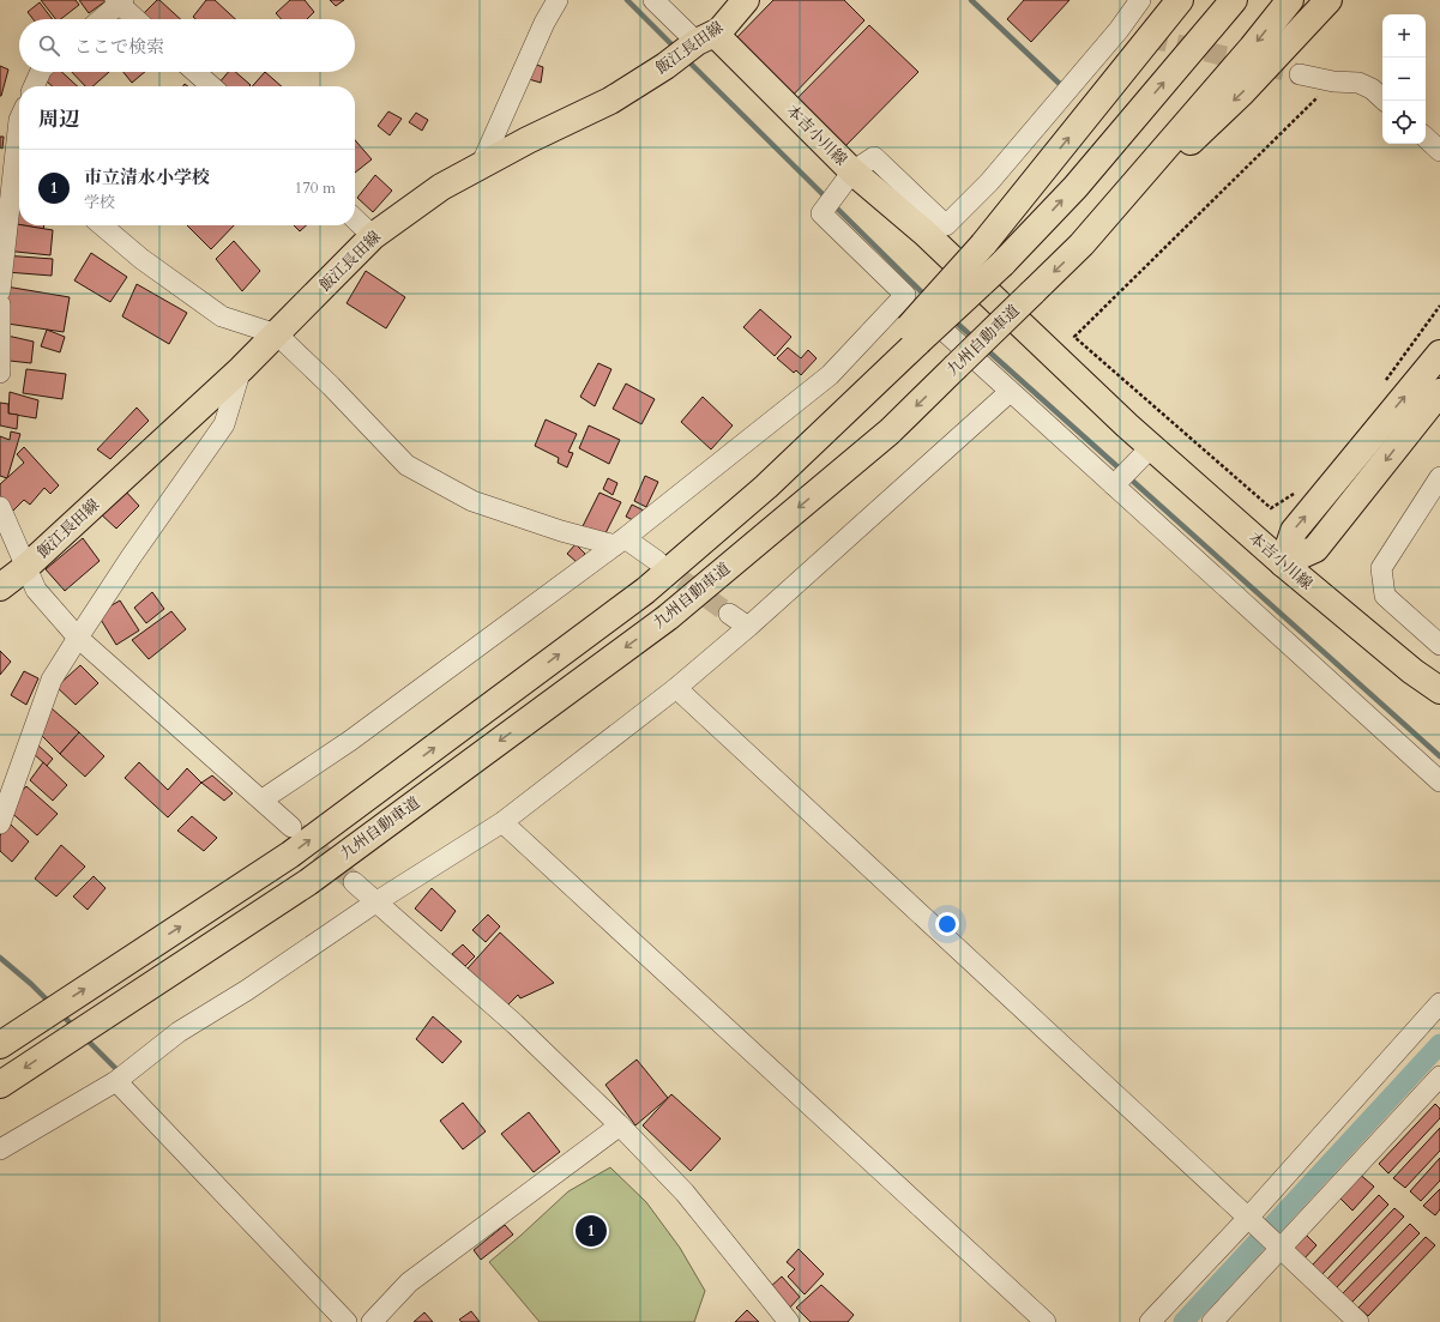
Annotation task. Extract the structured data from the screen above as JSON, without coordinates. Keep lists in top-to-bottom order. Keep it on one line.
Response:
{"streets":{"main road":["飯江長田線","本吉小川線","九州自動車道"]},"crossings":[["飯江長田線","本吉小川線"]],"page":{"map_buttons":["+","−"],"search":"ここで検索","heading":"周辺","list":[{"mark":"1","name":"市立清水小学校","note":"学校","value":"170 m"}],"pins":"1"}}
